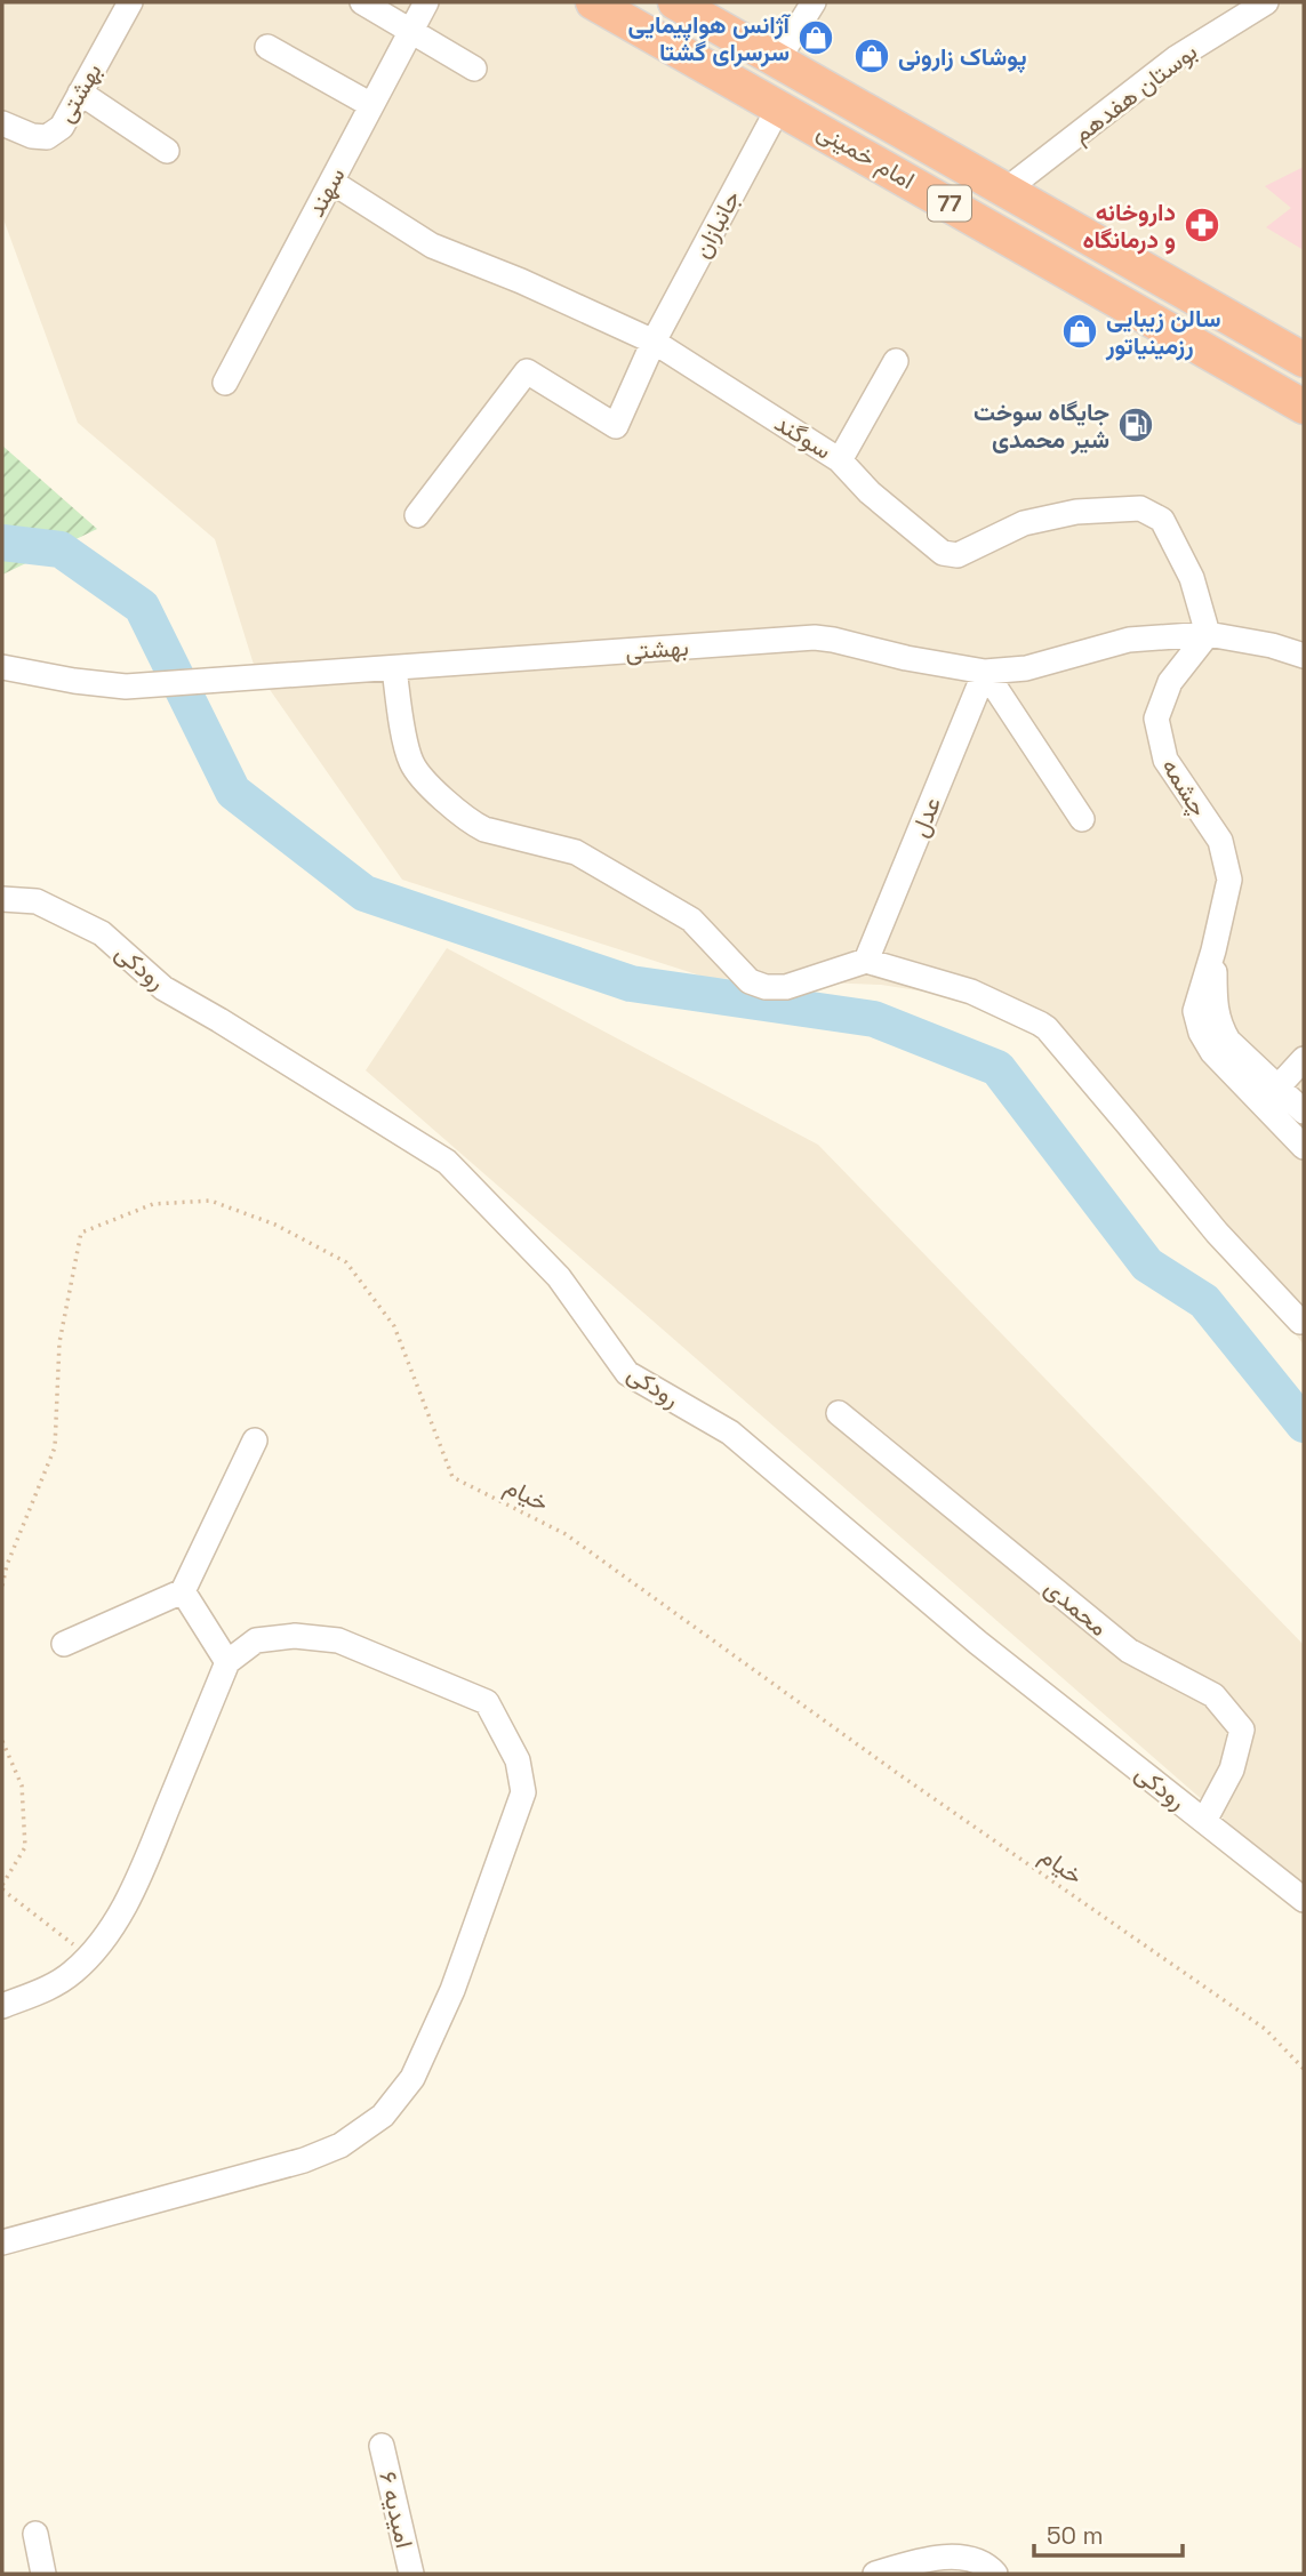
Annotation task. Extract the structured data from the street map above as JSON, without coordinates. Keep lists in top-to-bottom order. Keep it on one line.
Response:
{"streets":{"highway":["امام خمینی","77"],"street":["بهشتی","بوستان هفدهم","سهند","جانبازان","سوگند","چشمه","عدل","رودکی","محمدی","امیدیه ۶"],"path":["خیام"]},"crossings":[["بهشتی","سوگند"],["بهشتی","چشمه"],["بهشتی","عدل"],["بوستان هفدهم","امام خمینی"],["امام خمینی","جانبازان"],["سهند","سوگند"],["جانبازان","سوگند"],["سوگند","چشمه"],["رودکی","محمدی"]],"places":{"shop":["آژانس هواپیمایی سرسرای گشتا","پوشاک زارونی","سالن زیبایی رزمینیاتور"],"pharmacy":["داروخانه و درمانگاه"],"fuel station":["جایگاه سوخت شیر محمدی"]},"scale_bar":"50 m"}
